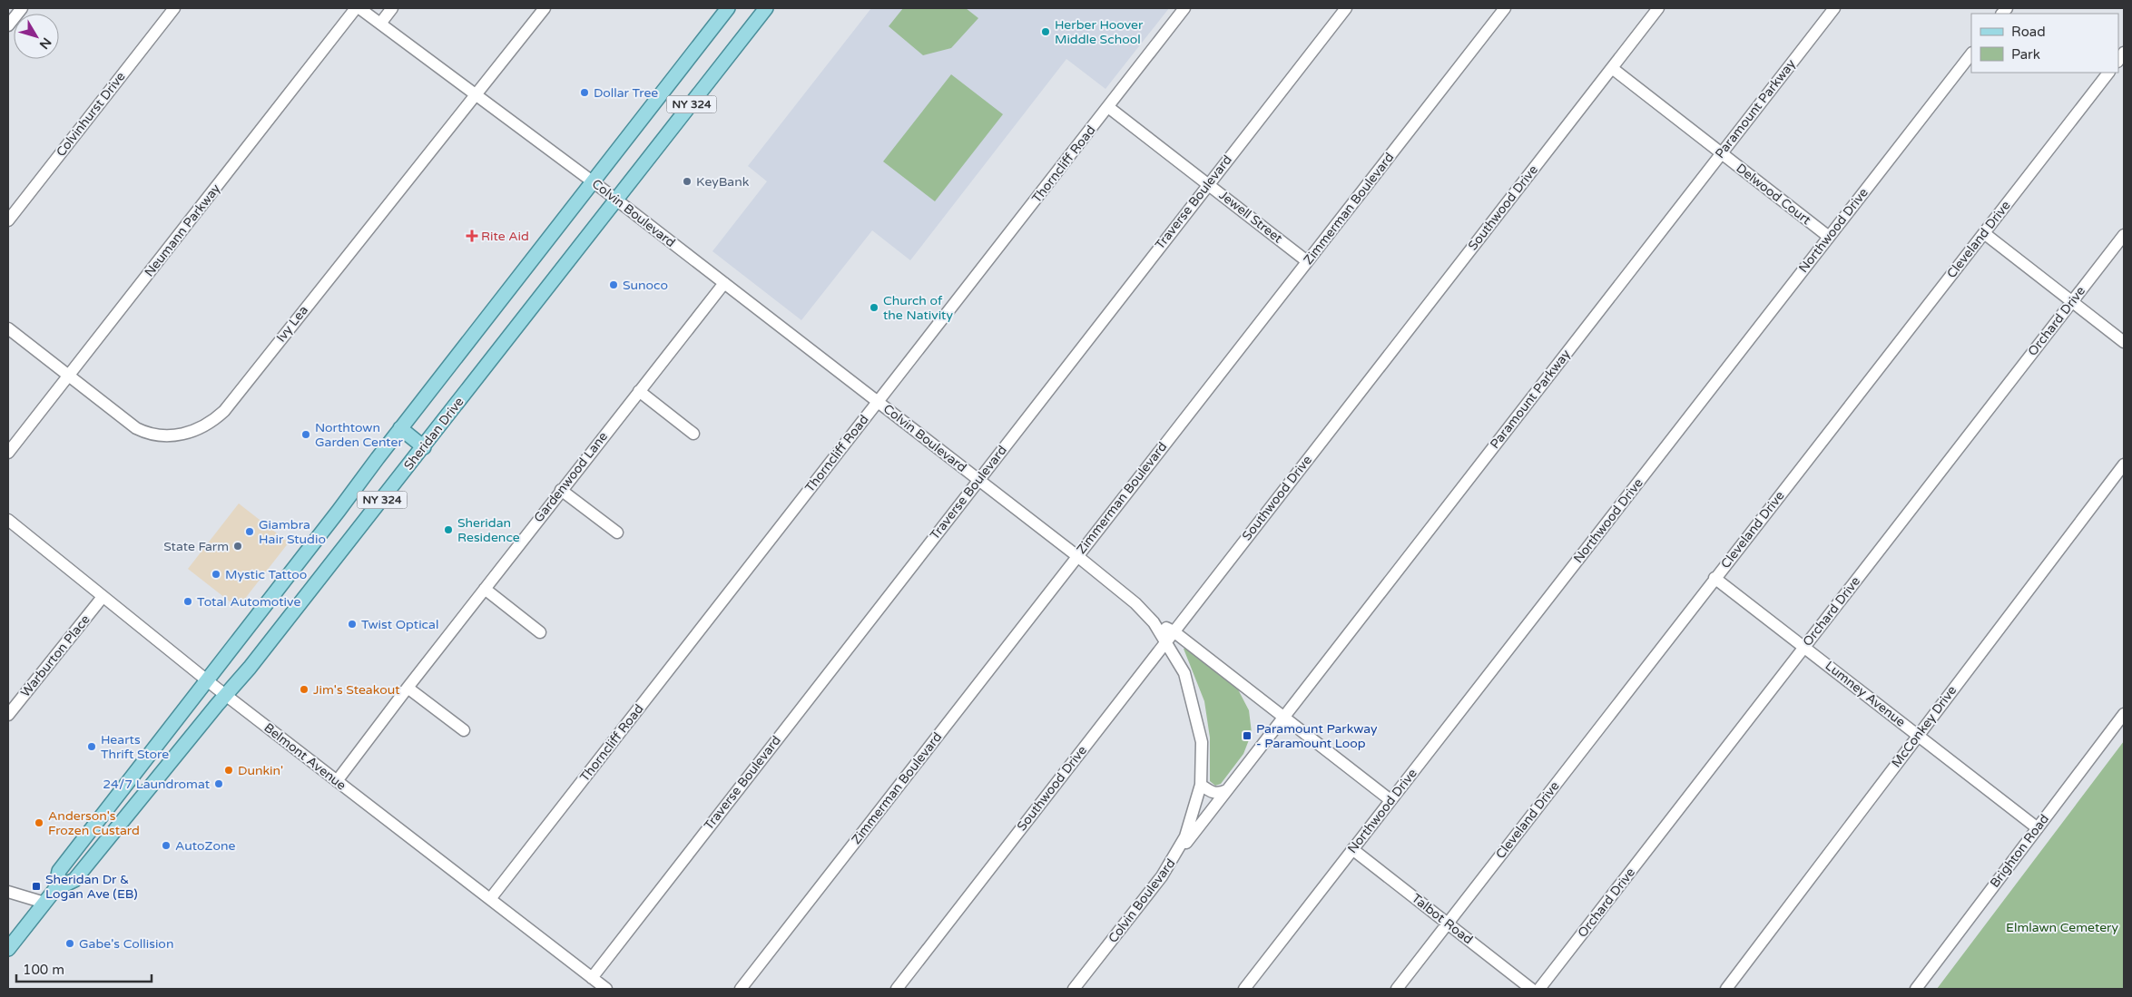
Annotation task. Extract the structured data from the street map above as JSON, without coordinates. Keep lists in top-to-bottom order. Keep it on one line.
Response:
{"streets":{"main road":["NY 324","Sheridan Drive"],"street":["Paramount Parkway","Colvinhurst Drive","Thorncliff Road","Delwood Court","Traverse Boulevard","Southwood Drive","Zimmerman Boulevard","Colvin Boulevard","Jewell Street","Neumann Parkway","Northwood Drive","Cleveland Drive","Orchard Drive","Ivy Lea","Gardenwood Lane","Warburton Place","Lumney Avenue","McConkey Drive","Belmont Avenue","Brighton Road","Talbot Road"]},"crossings":[["Paramount Parkway","Delwood Court"],["Paramount Parkway","Colvin Boulevard"],["Thorncliff Road","Colvin Boulevard"],["Thorncliff Road","Jewell Street"],["Thorncliff Road","Belmont Avenue"],["Delwood Court","Southwood Drive"],["Delwood Court","Northwood Drive"],["Traverse Boulevard","Colvin Boulevard"],["Traverse Boulevard","Jewell Street"],["Traverse Boulevard","Belmont Avenue"],["Southwood Drive","Colvin Boulevard"],["Zimmerman Boulevard","Colvin Boulevard"],["Zimmerman Boulevard","Jewell Street"],["Colvin Boulevard","Ivy Lea"],["Colvin Boulevard","Sheridan Drive"],["Colvin Boulevard","Gardenwood Lane"],["Neumann Parkway","Ivy Lea"],["Northwood Drive","Talbot Road"],["Cleveland Drive","Lumney Avenue"],["Cleveland Drive","Talbot Road"],["Orchard Drive","Lumney Avenue"],["Sheridan Drive","Belmont Avenue"],["Gardenwood Lane","Belmont Avenue"],["Warburton Place","Belmont Avenue"],["Lumney Avenue","McConkey Drive"],["Lumney Avenue","Brighton Road"]],"parks":["Elmlawn Cemetery"],"places":{"other":["Herber Hoover Middle School","Dollar Tree","KeyBank","Sunoco","Church of the Nativity","Northtown Garden Center","Sheridan Residence","Giambra Hair Studio","State Farm","Mystic Tattoo","Total Automotive","Twist Optical","Jim's Steakout","Hearts Thrift Store","Dunkin'","24/7 Laundromat","Anderson's Frozen Custard","AutoZone","Gabe's Collision"],"health":["Rite Aid"],"transit":["Paramount Parkway - Paramount Loop","Sheridan Dr & Logan Ave (EB)"]},"legend":["Road","Park"],"scale_bar":"100 m","north":"bottom right"}
